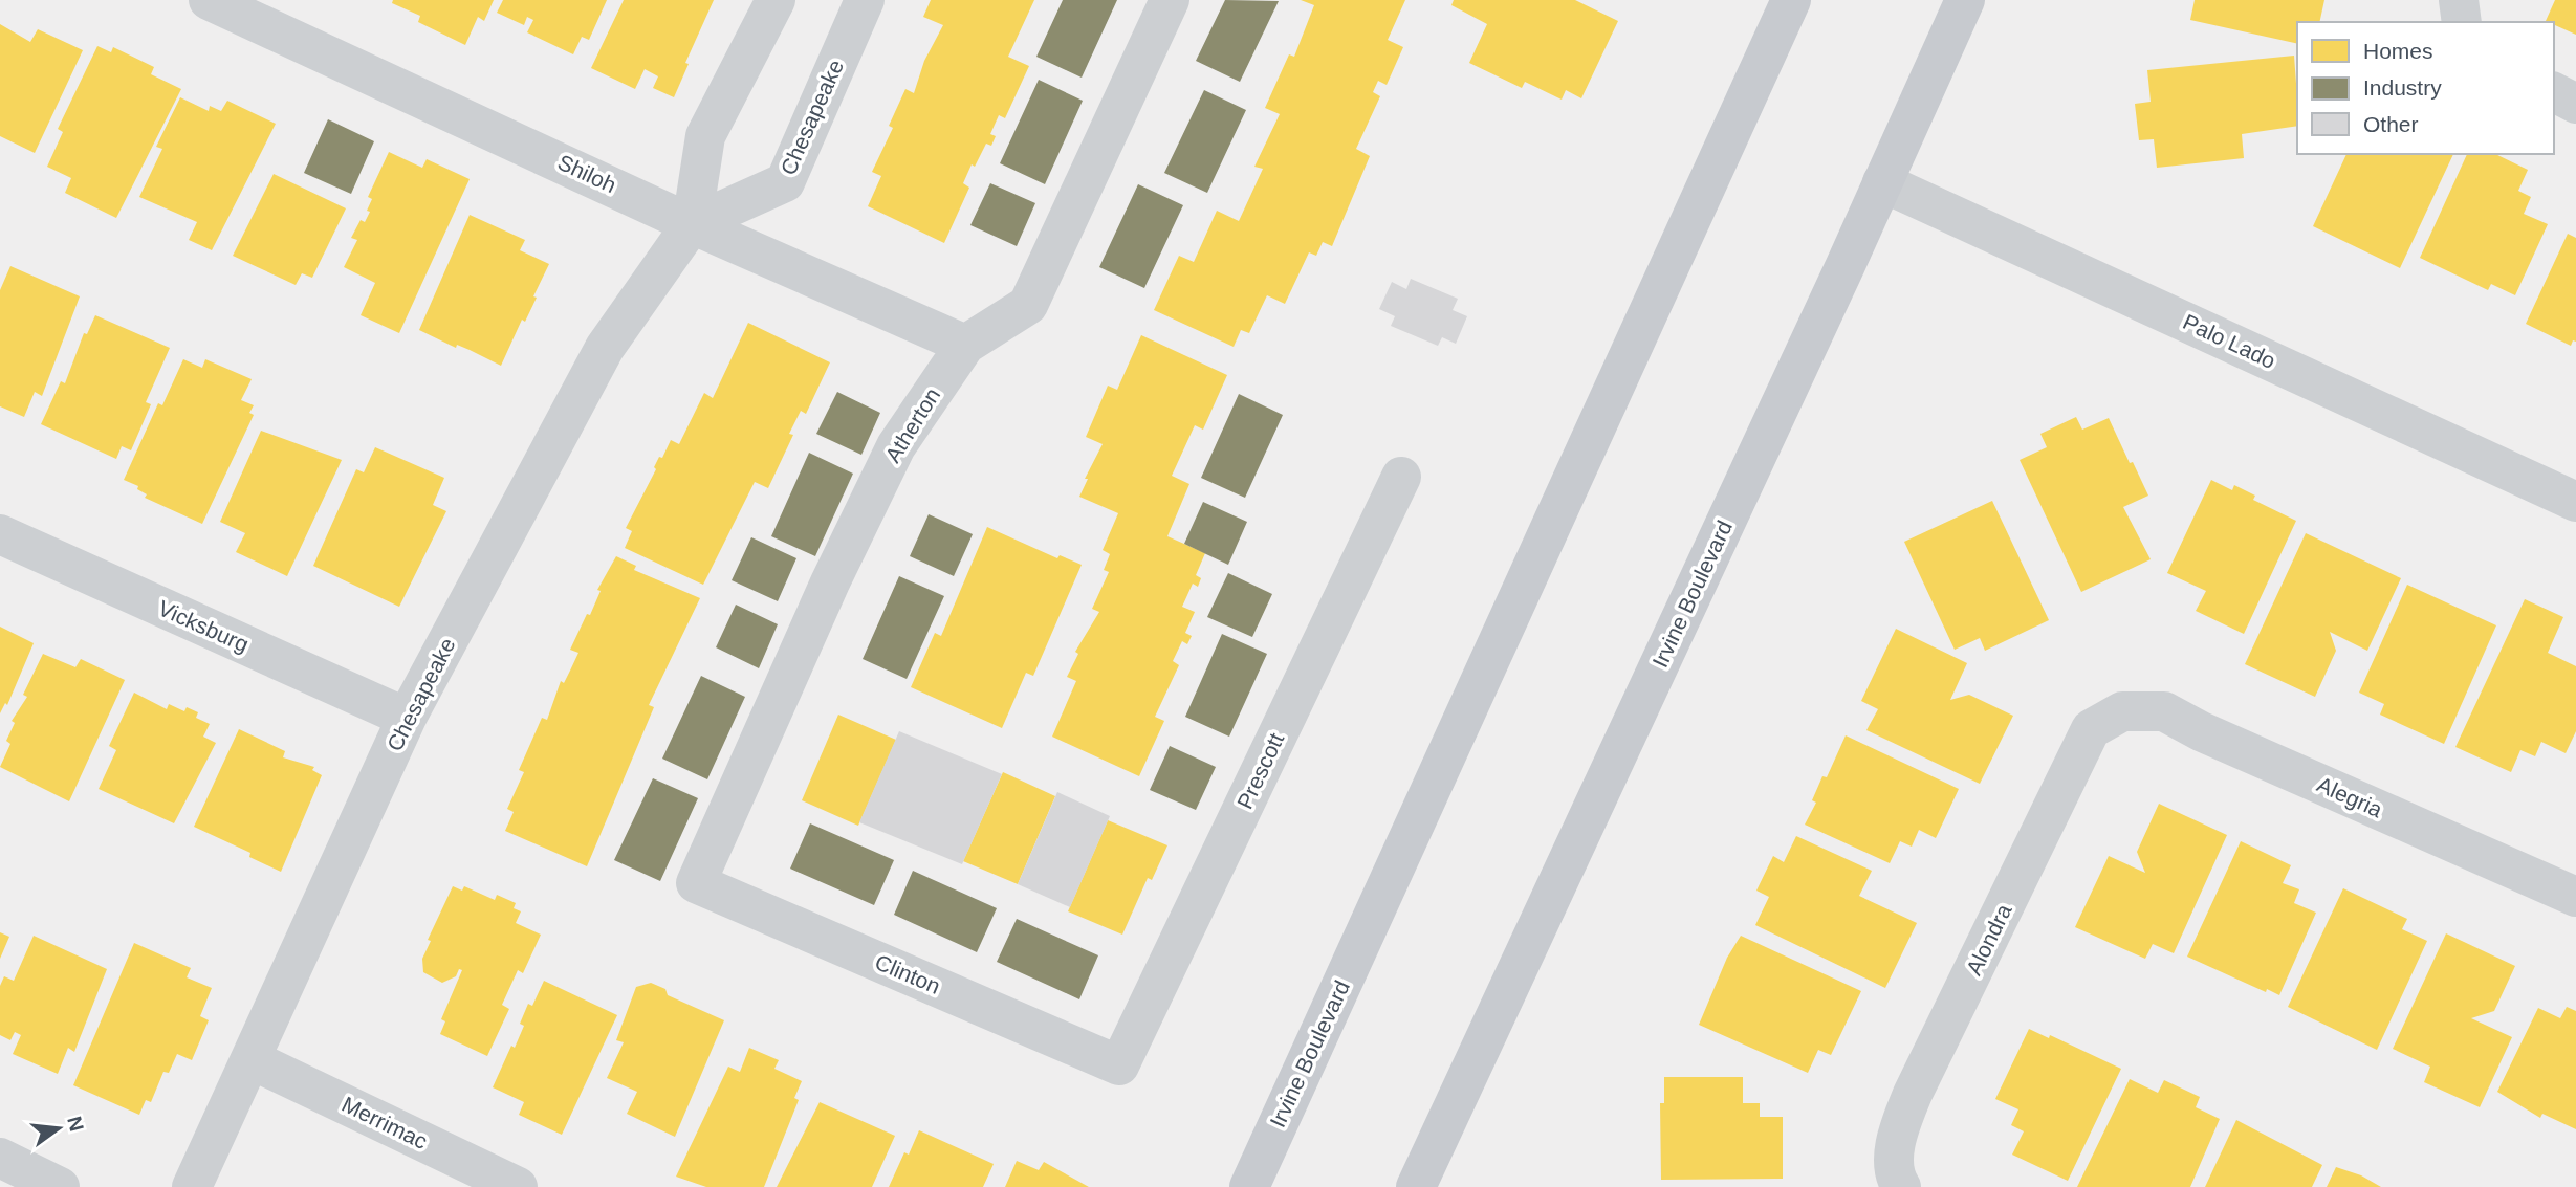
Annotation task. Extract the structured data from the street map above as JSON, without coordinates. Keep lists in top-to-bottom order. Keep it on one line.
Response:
{"streets":{"main road":["Irvine Boulevard"],"street":["Chesapeake","Shiloh","Palo Lado","Atherton","Vicksburg","Prescott","Alegria","Alondra","Clinton","Merrimac"]},"crossings":[["Chesapeake","Shiloh"],["Chesapeake","Vicksburg"],["Chesapeake","Merrimac"],["Shiloh","Atherton"],["Palo Lado","Irvine Boulevard"],["Atherton","Clinton"],["Prescott","Clinton"],["Alegria","Alondra"]],"legend":["Homes","Industry","Other"],"north":"right"}
